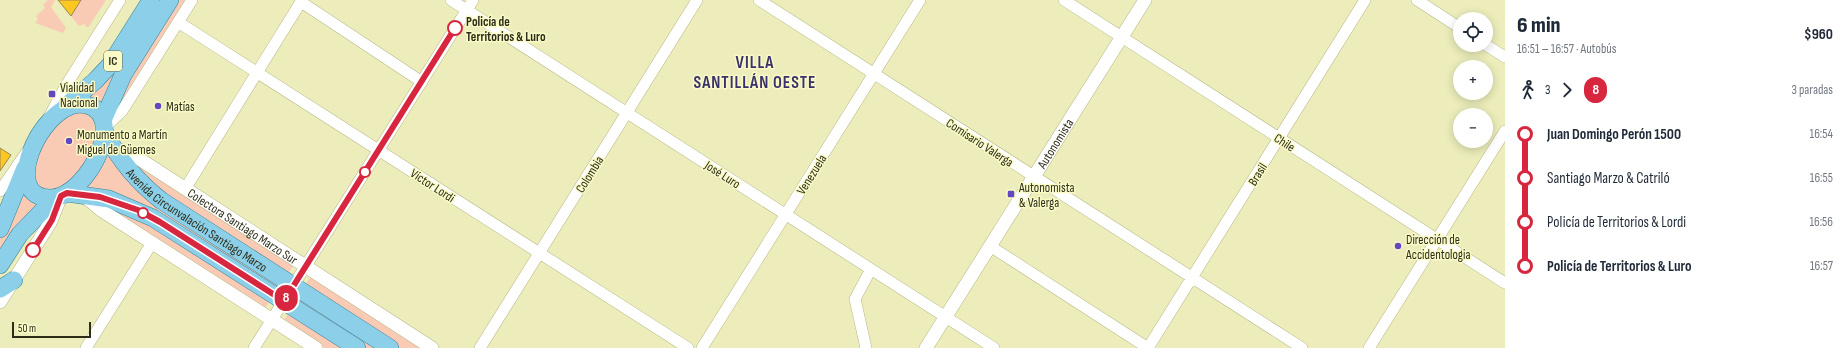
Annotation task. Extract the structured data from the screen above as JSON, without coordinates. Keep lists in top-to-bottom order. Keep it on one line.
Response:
{"streets":{"main road":["IC","Avenida Circunvalación Santiago Marzo"],"street":["Comisario Valerga","Chile","Autonomista","Colombia","José Luro","Venezuela","Brasil","Víctor Lordi","Colectora Santiago Marzo Sur"]},"crossings":[["IC","Avenida Circunvalación Santiago Marzo"],["Comisario Valerga","Autonomista"],["Comisario Valerga","Venezuela"],["Comisario Valerga","Brasil"],["Chile","Autonomista"],["Chile","Brasil"],["Autonomista","José Luro"],["Colombia","José Luro"],["Colombia","Víctor Lordi"],["José Luro","Venezuela"],["Avenida Circunvalación Santiago Marzo","Colectora Santiago Marzo Sur"]],"districts":["VILLA SANTILLÁN OESTE"],"places":{"other":["Policía de Territorios & Luro","Matías","Monumento a Martín Miguel de Güemes","Dirección de Accidentologia"],"transit":["Vialidad Nacional","Autonomista & Valerga"]},"lines":["bus line 8"],"scale_bar":"50 m","page":{"on_map":"8","heading":["6 min","16:51 – 16:57 · Autobús","$960"],"map_buttons":["+","−"],"legs":["3","8","3 paradas"],"list":[{"name":"Juan Domingo Perón 1500","value":"16:54"},{"name":"Santiago Marzo & Catriló","value":"16:55"},{"name":"Policía de Territorios & Lordi","value":"16:56"},{"name":"Policía de Territorios & Luro","value":"16:57"}],"scale":"50 m"}}
